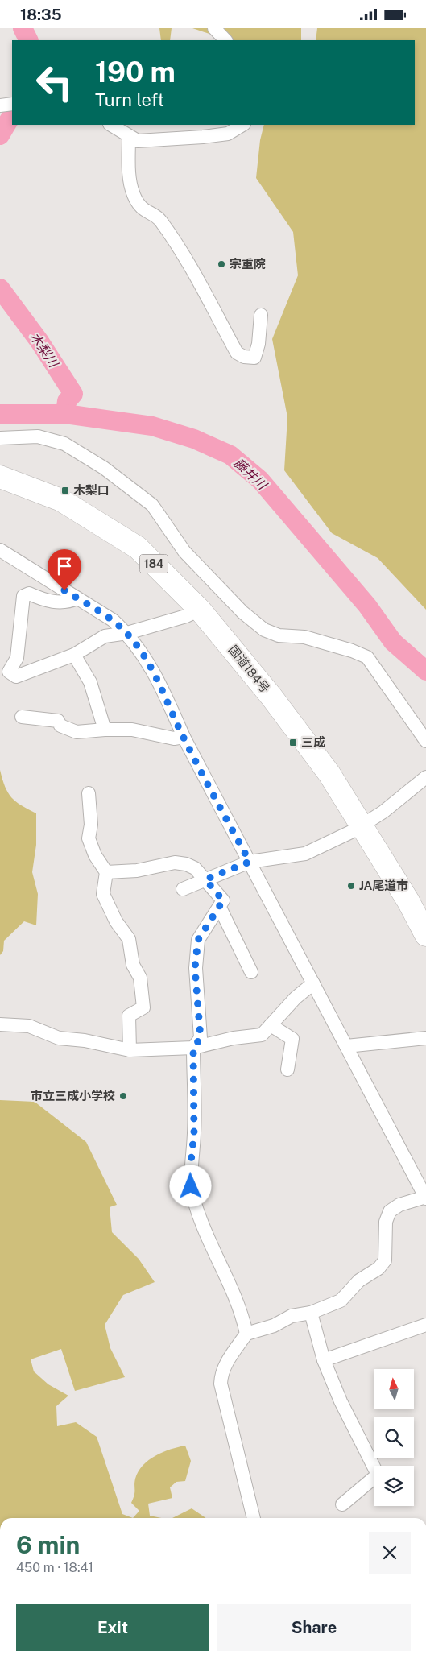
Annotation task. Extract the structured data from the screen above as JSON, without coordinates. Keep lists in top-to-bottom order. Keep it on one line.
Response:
{"streets":{"highway":["184","国道184号"]},"water":["木梨川","藤井川"],"places":{"other":["宗重院","JA尾道市","市立三成小学校"],"transit":["木梨口","三成"]},"north":"top","page":{"status":"18:35","turn":["190 m","Turn left"],"heading":["6 min","450 m · 18:41"],"buttons":["Exit","Share"]}}
